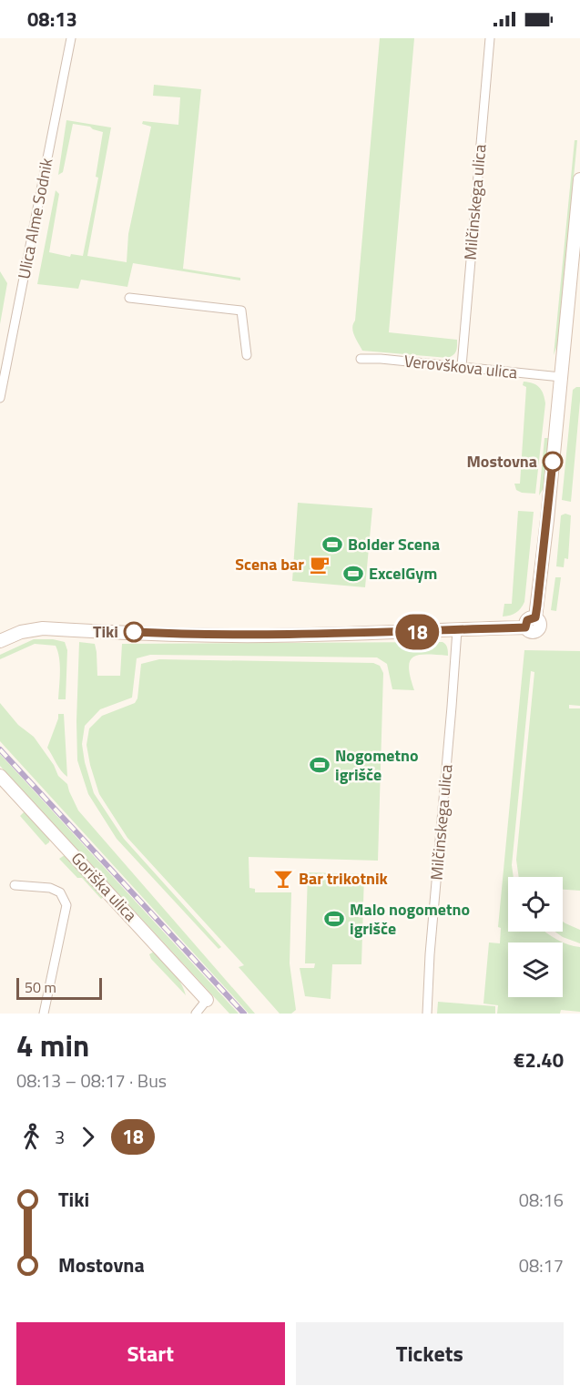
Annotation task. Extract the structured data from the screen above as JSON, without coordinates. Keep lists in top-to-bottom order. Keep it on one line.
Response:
{"streets":{"street":["Milčinskega ulica","Ulica Alme Sodnik","Verovškova ulica","Goriška ulica"]},"crossings":[["Milčinskega ulica","Verovškova ulica"]],"places":{"other":["Mostovna","Tiki"],"sports":["Bolder Scena","ExcelGym","Nogometno igrišče","Malo nogometno igrišče"],"cafe":["Scena bar"],"bar":["Bar trikotnik"]},"lines":["bus line 18"],"scale_bar":"50 m","page":{"status":"08:13","on_map":"18","scale":"50 m","heading":["4 min","08:13 – 08:17 · Bus","€2.40"],"legs":["3","18"],"list":[{"name":"Tiki","value":"08:16"},{"name":"Mostovna","value":"08:17"}],"buttons":["Start","Tickets"]}}
